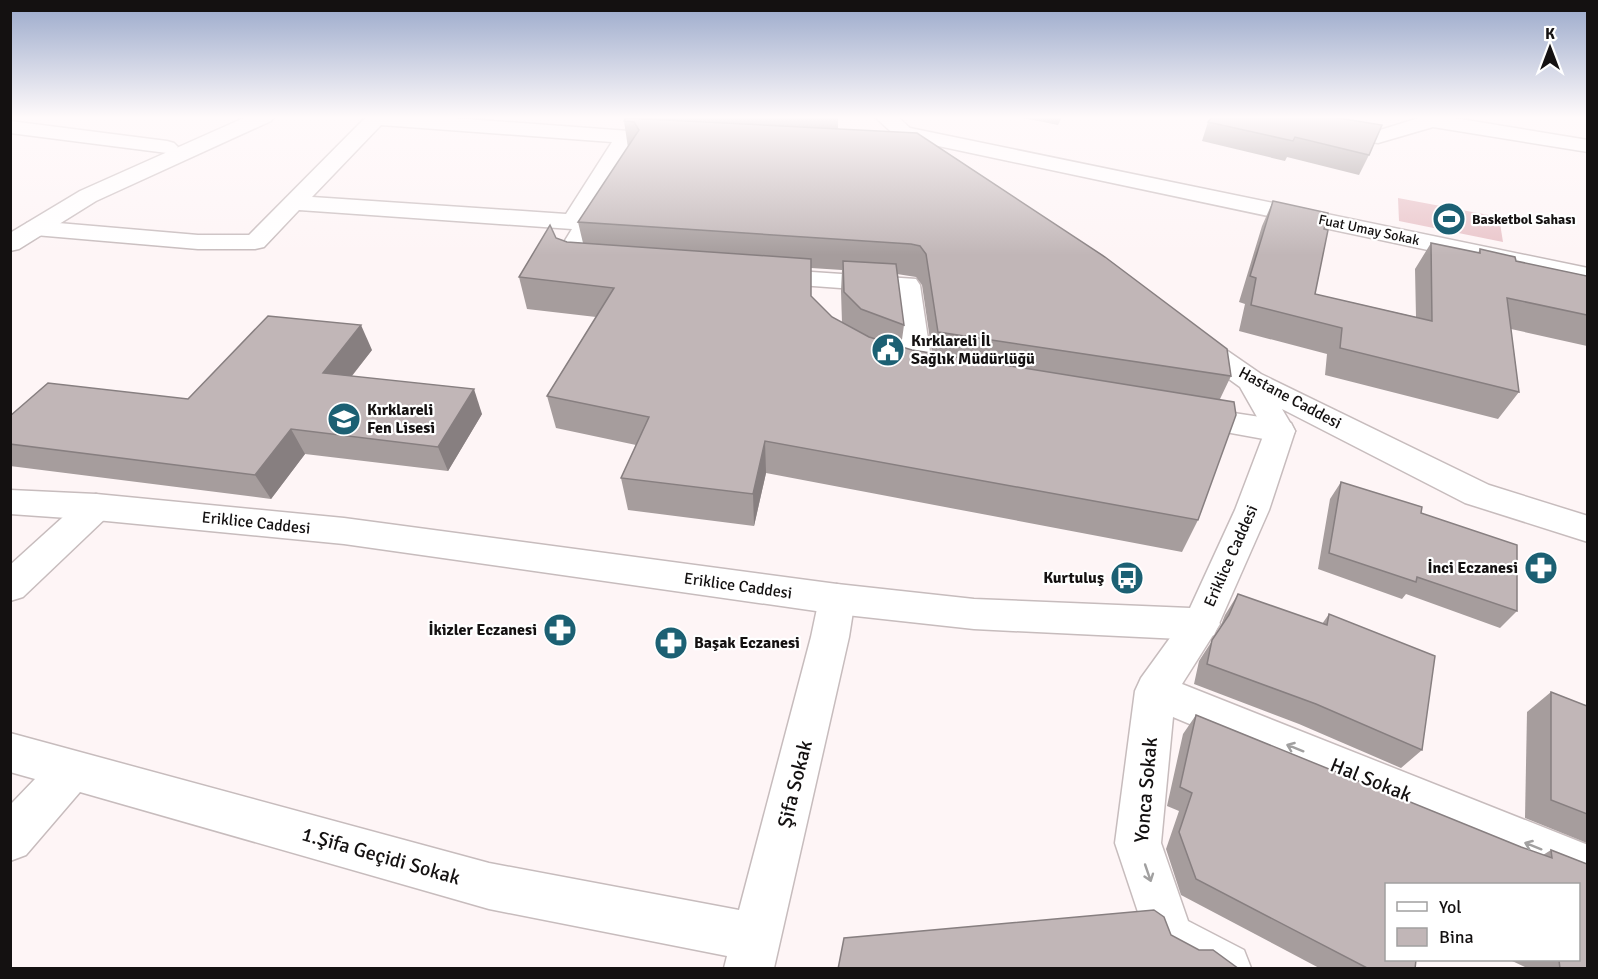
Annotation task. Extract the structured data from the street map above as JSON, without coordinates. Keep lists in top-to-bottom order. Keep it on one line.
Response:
{"streets":{"street":["Fuat Umay Sokak","Hastane Caddesi","Eriklice Caddesi","Hal Sokak","Şifa Sokak","Yonca Sokak","1.Şifa Geçidi Sokak"]},"crossings":[["Eriklice Caddesi","Şifa Sokak"],["Eriklice Caddesi","Yonca Sokak"],["Hal Sokak","Yonca Sokak"],["Şifa Sokak","1.Şifa Geçidi Sokak"]],"one_way":["Hal Sokak","Yonca Sokak"],"places":{"sports":["Basketbol Sahası"],"public building":["Kırklareli İl Sağlık Müdürlüğü"],"school or university":["Kırklareli Fen Lisesi"],"pharmacy":["İnci Eczanesi","İkizler Eczanesi","Başak Eczanesi"],"bus stop":["Kurtuluş"]},"legend":["Yol","Bina"],"north":"top"}
